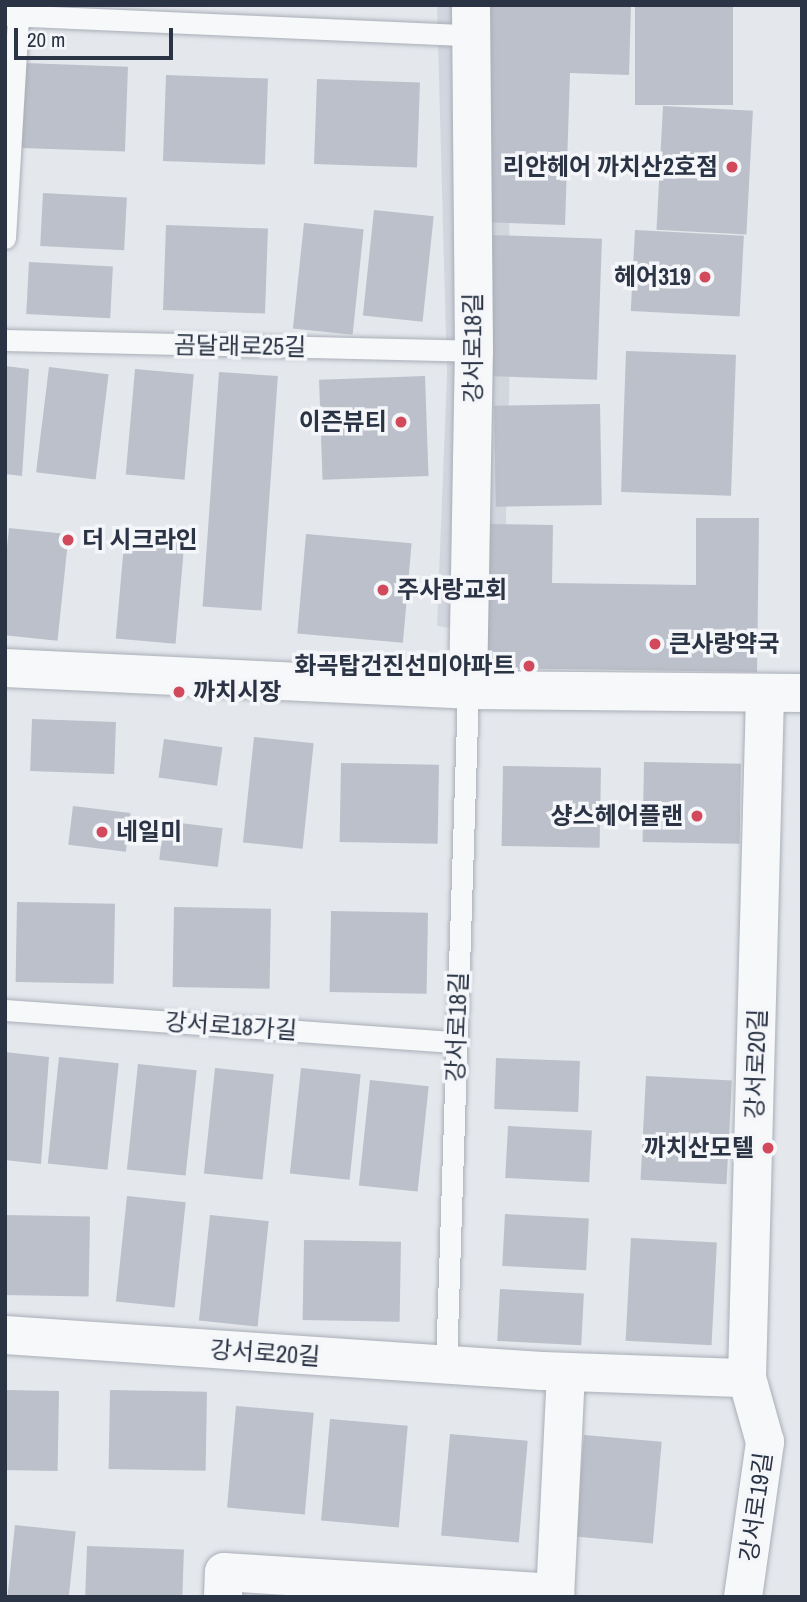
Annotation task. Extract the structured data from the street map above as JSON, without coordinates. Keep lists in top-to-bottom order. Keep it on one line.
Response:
{"streets":{"street":["강서로18길","강서로20길","강서로19길"],"lane":["곰달래로25길","강서로18가길"]},"crossings":[["곰달래로25길","강서로18길"],["강서로18길","강서로18가길"],["강서로18길","강서로20길"],["강서로20길","강서로19길"]],"places":["리안헤어 까치산2호점","헤어319","이즌뷰티","더 시크라인","주사랑교회","큰사랑약국","화곡탑건진선미아파트","까치시장","샹스헤어플랜","네일미","까치산모텔"],"scale_bar":"20 m"}
